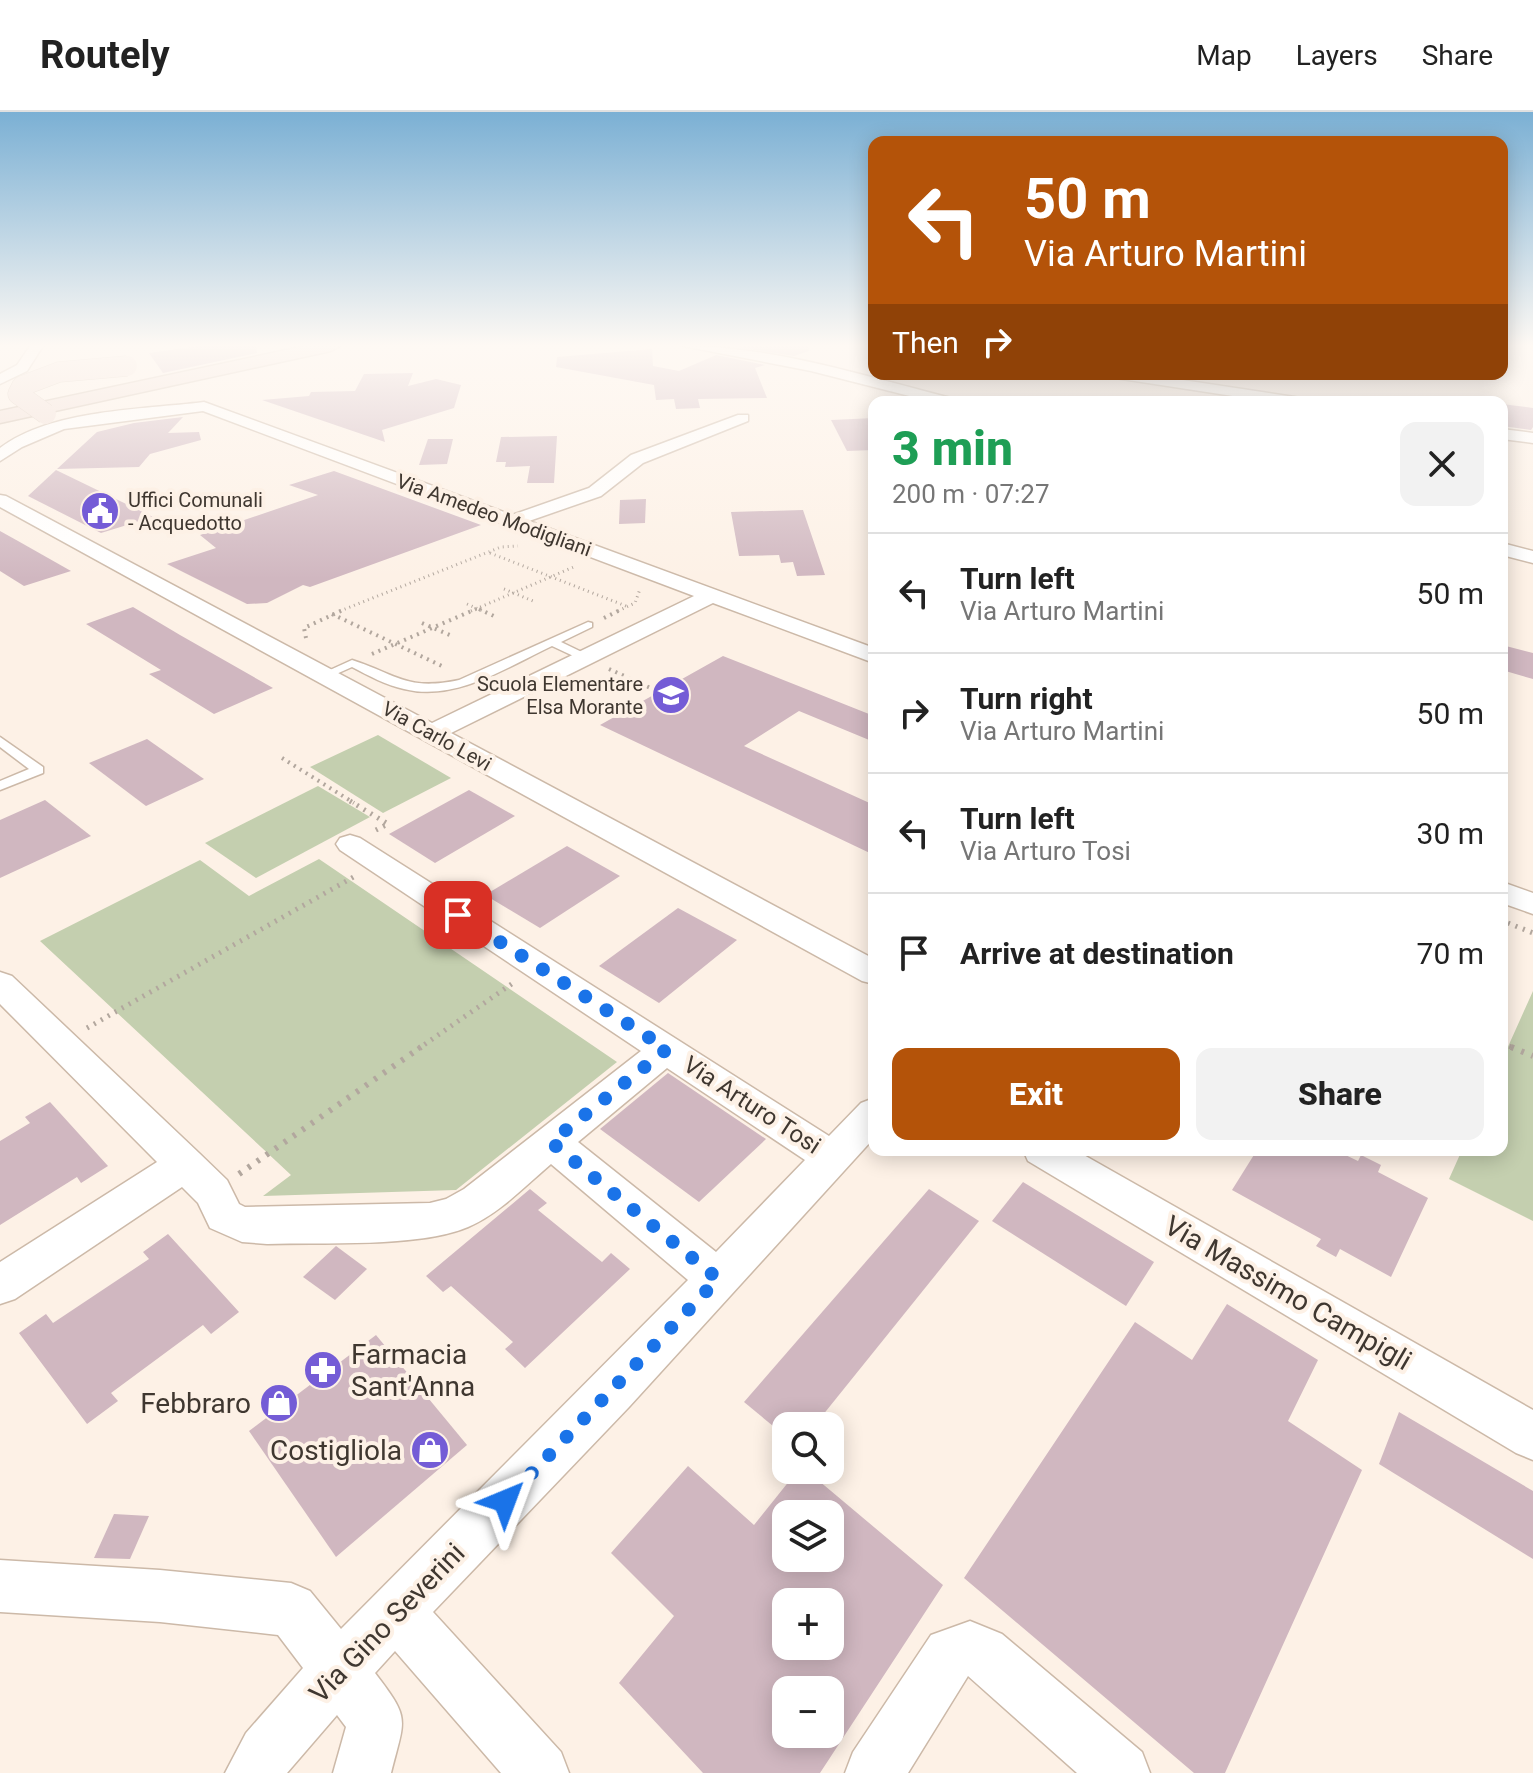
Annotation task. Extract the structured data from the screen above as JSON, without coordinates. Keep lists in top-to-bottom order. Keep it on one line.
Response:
{"streets":{"street":["Via Amedeo Modigliani","Via Carlo Levi","Via Arturo Tosi","Via Massimo Campigli","Via Gino Severini"]},"crossings":[["Via Arturo Tosi","Via Gino Severini"]],"places":{"public building":["Uffici Comunali - Acquedotto"],"school or university":["Scuola Elementare Elsa Morante"],"pharmacy":["Farmacia Sant'Anna"],"shop":["Febbraro","Costigliola"]},"page":{"header":"Routely","nav":["Map","Layers","Share"],"turn":["50 m","Via Arturo Martini"],"then":"Then","heading":["3 min","200 m · 07:27"],"list":[{"name":"Turn left","note":"Via Arturo Martini","value":"50 m"},{"name":"Turn right","note":"Via Arturo Martini","value":"50 m"},{"name":"Turn left","note":"Via Arturo Tosi","value":"30 m"},{"name":"Arrive at destination","value":"70 m"}],"buttons":["Exit","Share"],"map_buttons":["+","−"]}}
